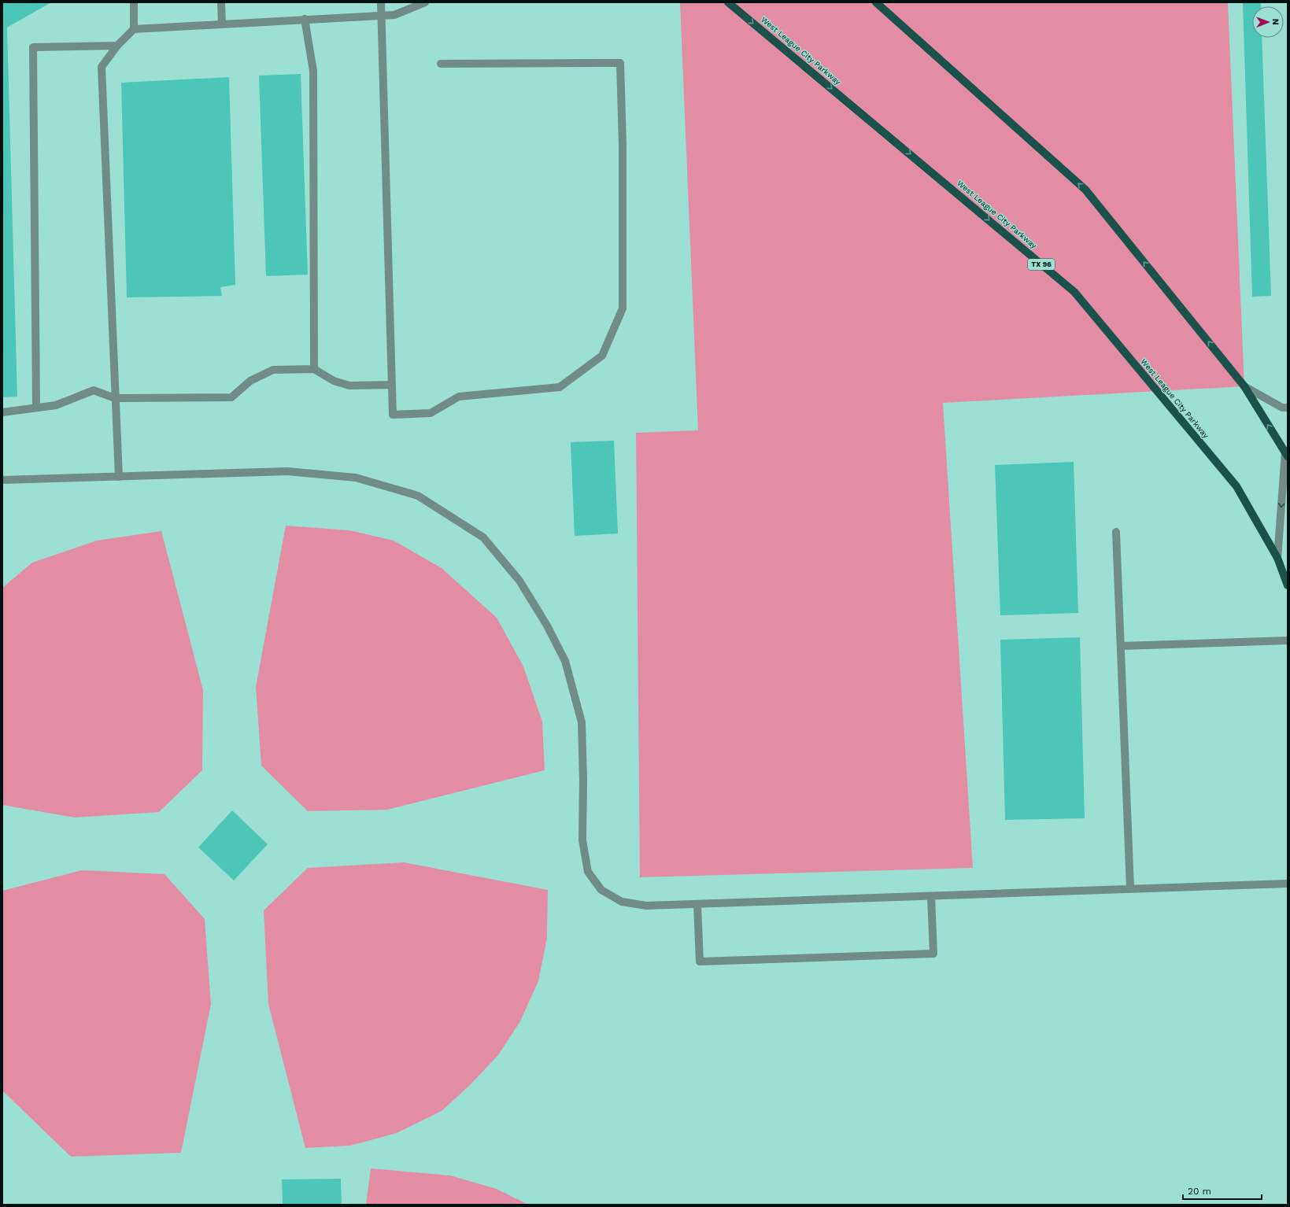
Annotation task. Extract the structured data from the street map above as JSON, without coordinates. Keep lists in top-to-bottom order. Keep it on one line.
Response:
{"streets":{"main road":["West League City Parkway","TX 96"]},"one_way":["West League City Parkway"],"scale_bar":"20 m","north":"right"}
